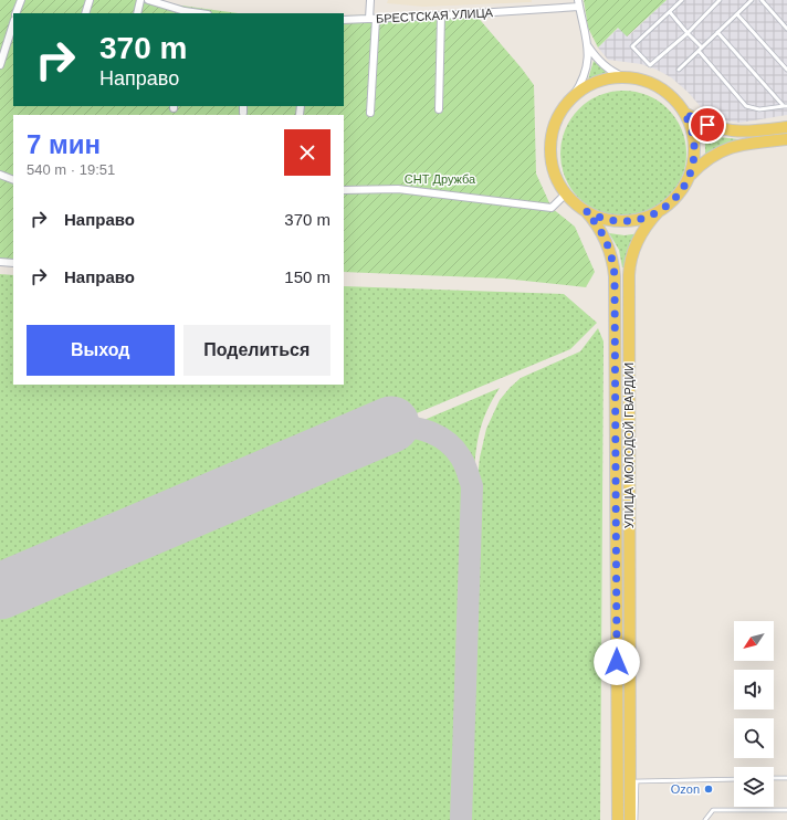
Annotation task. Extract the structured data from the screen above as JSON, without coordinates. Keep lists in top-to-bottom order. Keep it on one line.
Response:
{"streets":{"main road":["УЛИЦА МОЛОДОЙ ГВАРДИИ"],"street":["БРЕСТСКАЯ УЛИЦА"]},"parks":["СНТ Дружба"],"places":["Ozon"],"north":"bottom left","page":{"turn":["370 m","Направо"],"heading":["7 мин","540 m · 19:51"],"list":[{"name":"Направо","value":"370 m"},{"name":"Направо","value":"150 m"}],"buttons":["Выход","Поделиться"]}}
